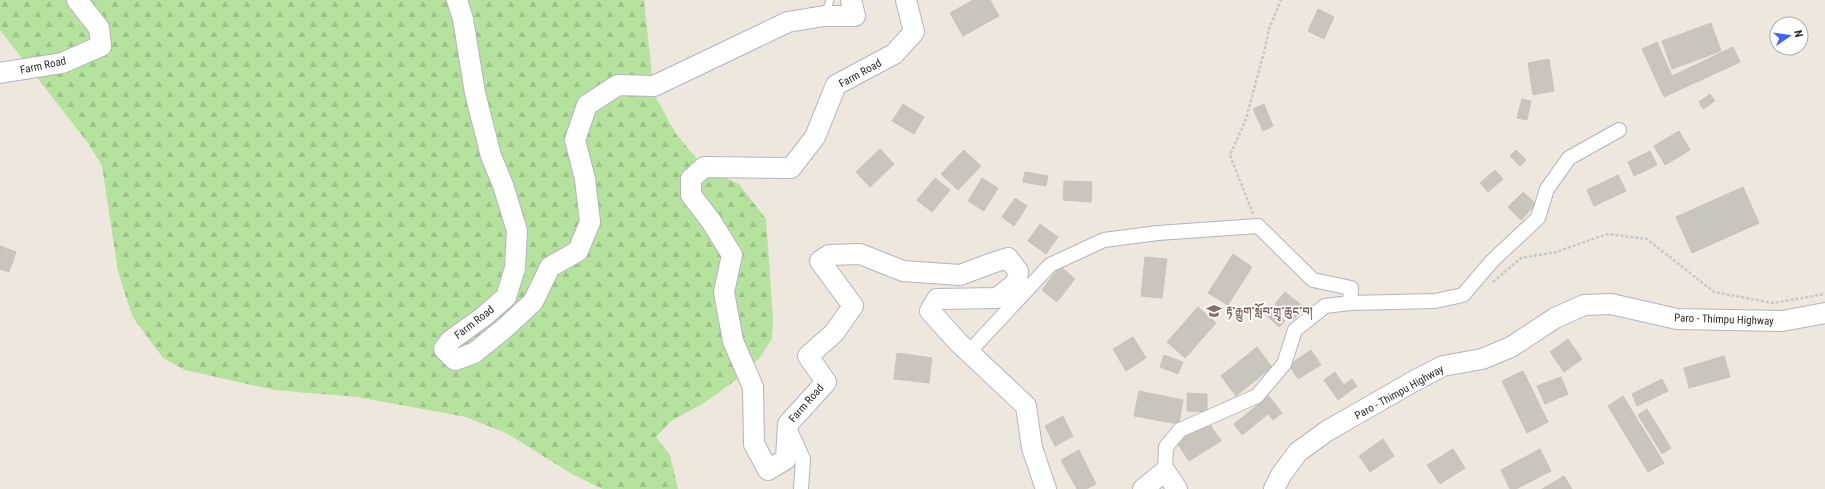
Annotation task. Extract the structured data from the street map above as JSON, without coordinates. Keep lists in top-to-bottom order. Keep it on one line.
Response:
{"streets":{"street":["Farm Road","Paro - Thimpu Highway"]},"places":{"school or university":["རྟ་རྒྱུག་སློབ་གྲྭ་ཆུང་བ།"]},"north":"right"}
